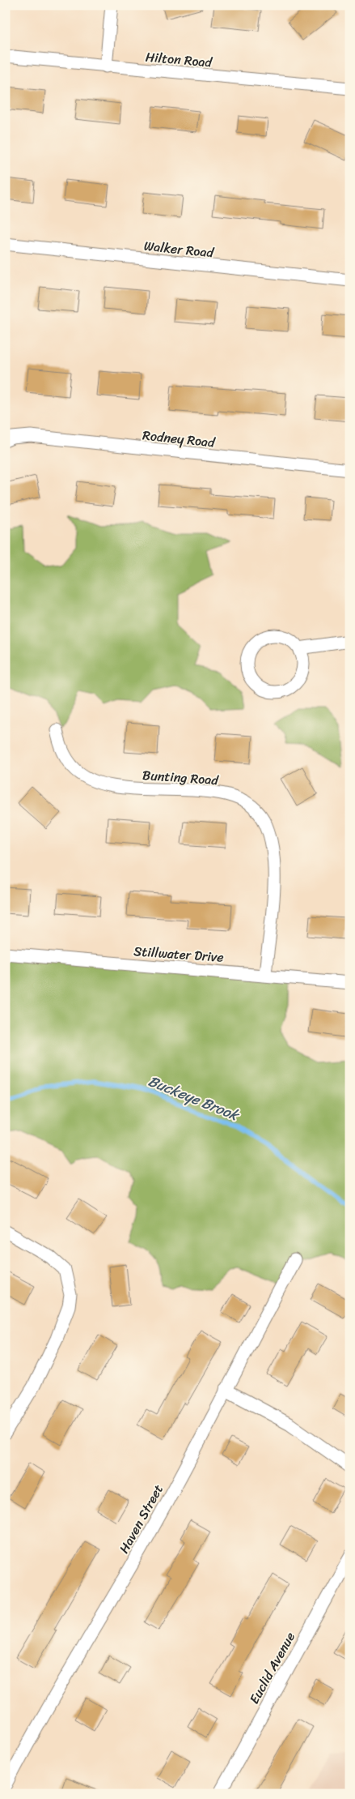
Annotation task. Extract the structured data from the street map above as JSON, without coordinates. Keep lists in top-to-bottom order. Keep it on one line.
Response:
{"streets":{"street":["Hilton Road","Walker Road","Rodney Road","Bunting Road","Stillwater Drive","Haven Street","Euclid Avenue"]},"crossings":[["Bunting Road","Stillwater Drive"]],"water":["Buckeye Brook"]}
